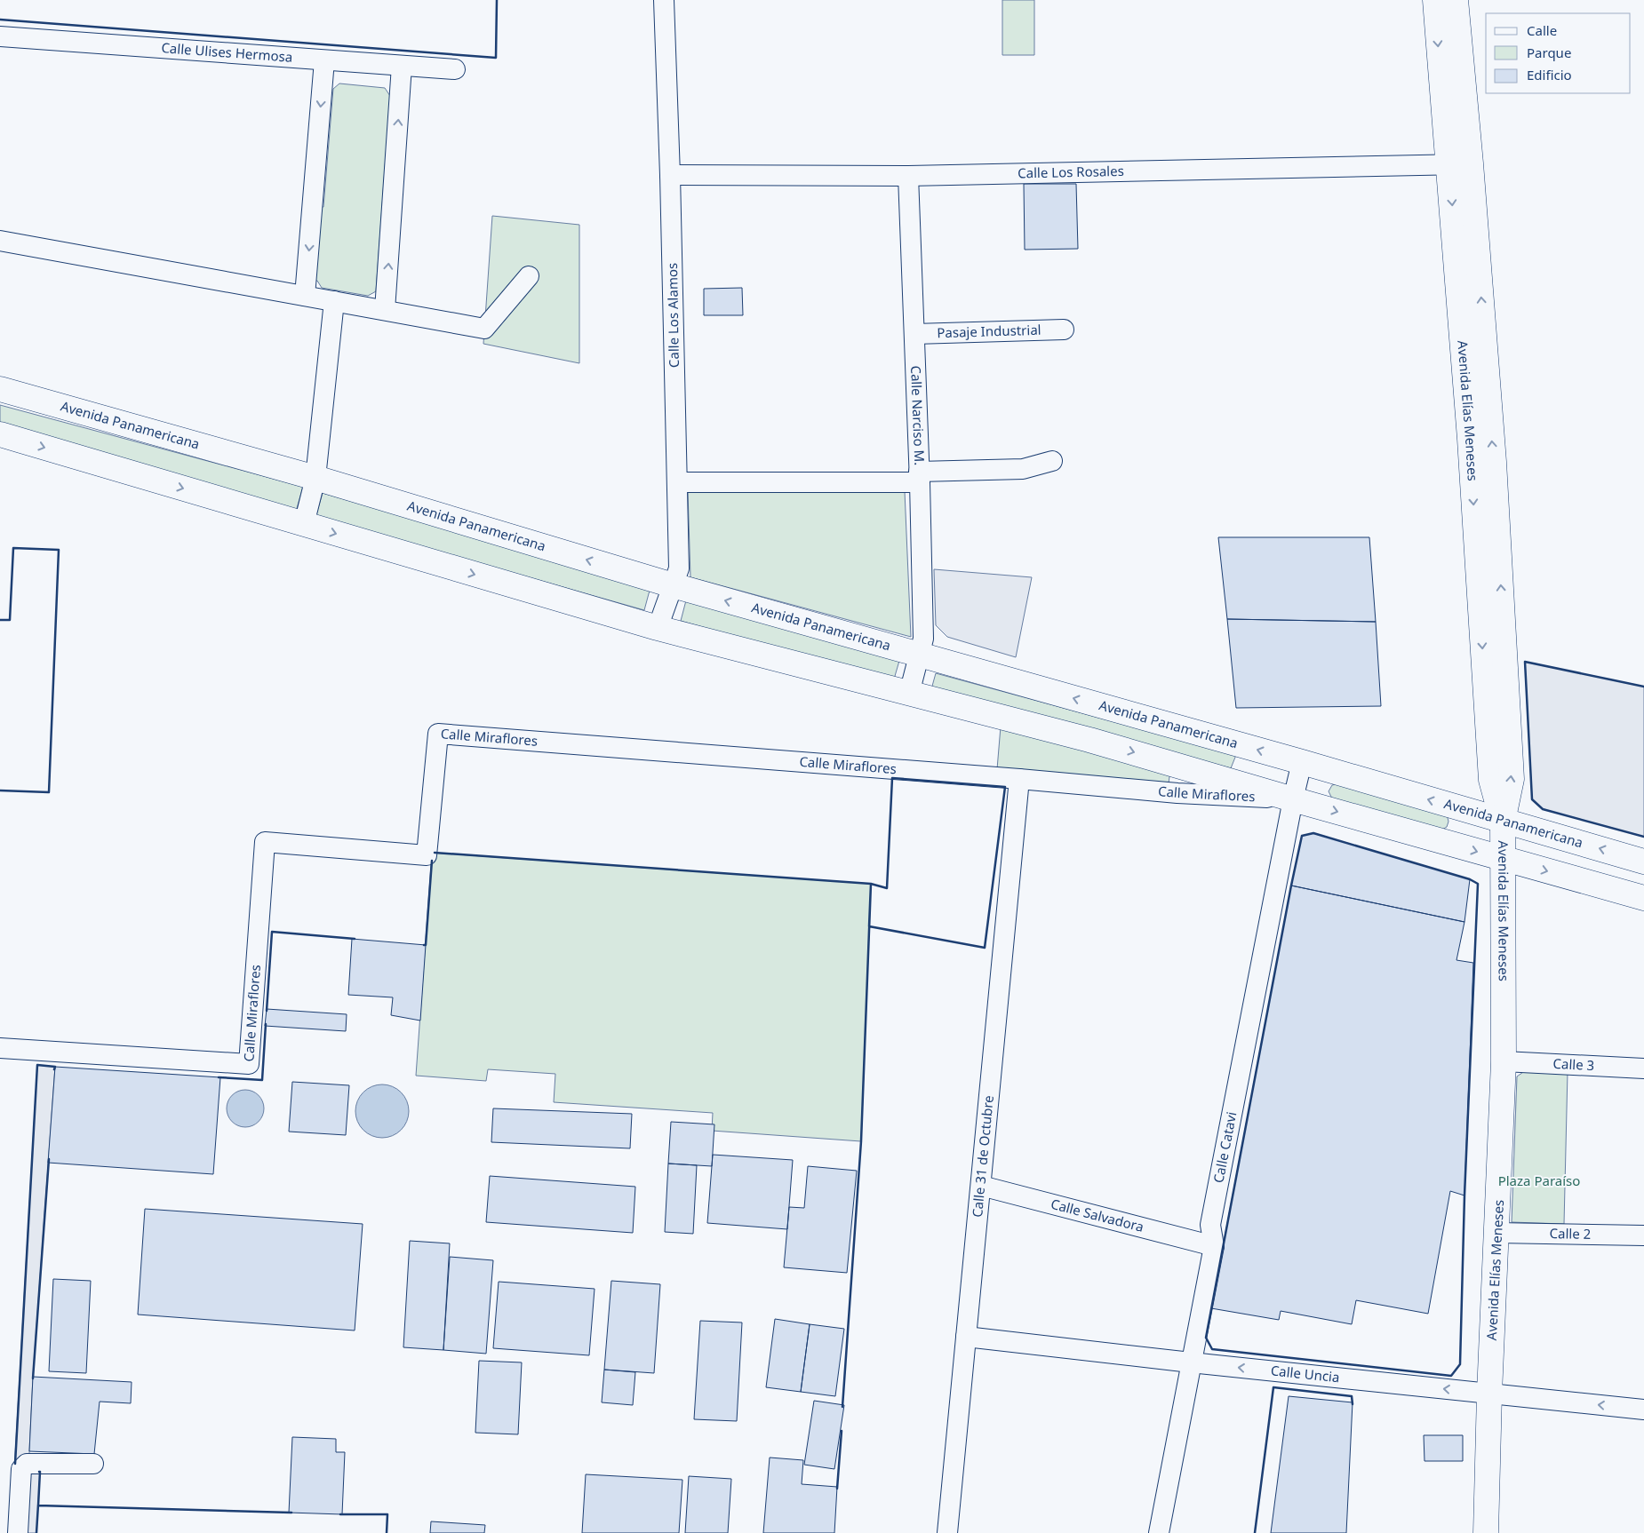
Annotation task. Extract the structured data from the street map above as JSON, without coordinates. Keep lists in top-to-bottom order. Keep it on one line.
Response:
{"streets":{"main road":["Avenida Elías Meneses","Avenida Panamericana"],"street":["Calle Ulises Hermosa","Calle Los Rosales","Calle Los Alamos","Pasaje Industrial","Calle Narciso M.","Calle Miraflores","Calle 3","Calle Catavi","Calle 31 de Octubre","Calle Salvadora","Calle 2","Calle Uncia"]},"crossings":[["Calle Los Rosales","Calle Los Alamos"],["Calle Los Rosales","Avenida Elías Meneses"],["Calle Los Rosales","Calle Narciso M."],["Calle Los Alamos","Avenida Panamericana"],["Pasaje Industrial","Calle Narciso M."],["Avenida Elías Meneses","Avenida Panamericana"],["Avenida Elías Meneses","Calle 3"],["Avenida Elías Meneses","Calle 2"],["Avenida Elías Meneses","Calle Uncia"],["Calle Narciso M.","Avenida Panamericana"],["Avenida Panamericana","Calle Catavi"],["Calle Miraflores","Calle Catavi"],["Calle Miraflores","Calle 31 de Octubre"],["Calle Catavi","Calle Salvadora"],["Calle Catavi","Calle Uncia"],["Calle 31 de Octubre","Calle Salvadora"],["Calle 31 de Octubre","Calle Uncia"]],"one_way":["Calle Uncia"],"parks":["Plaza Paraíso"],"legend":["Calle","Parque","Edificio"]}
